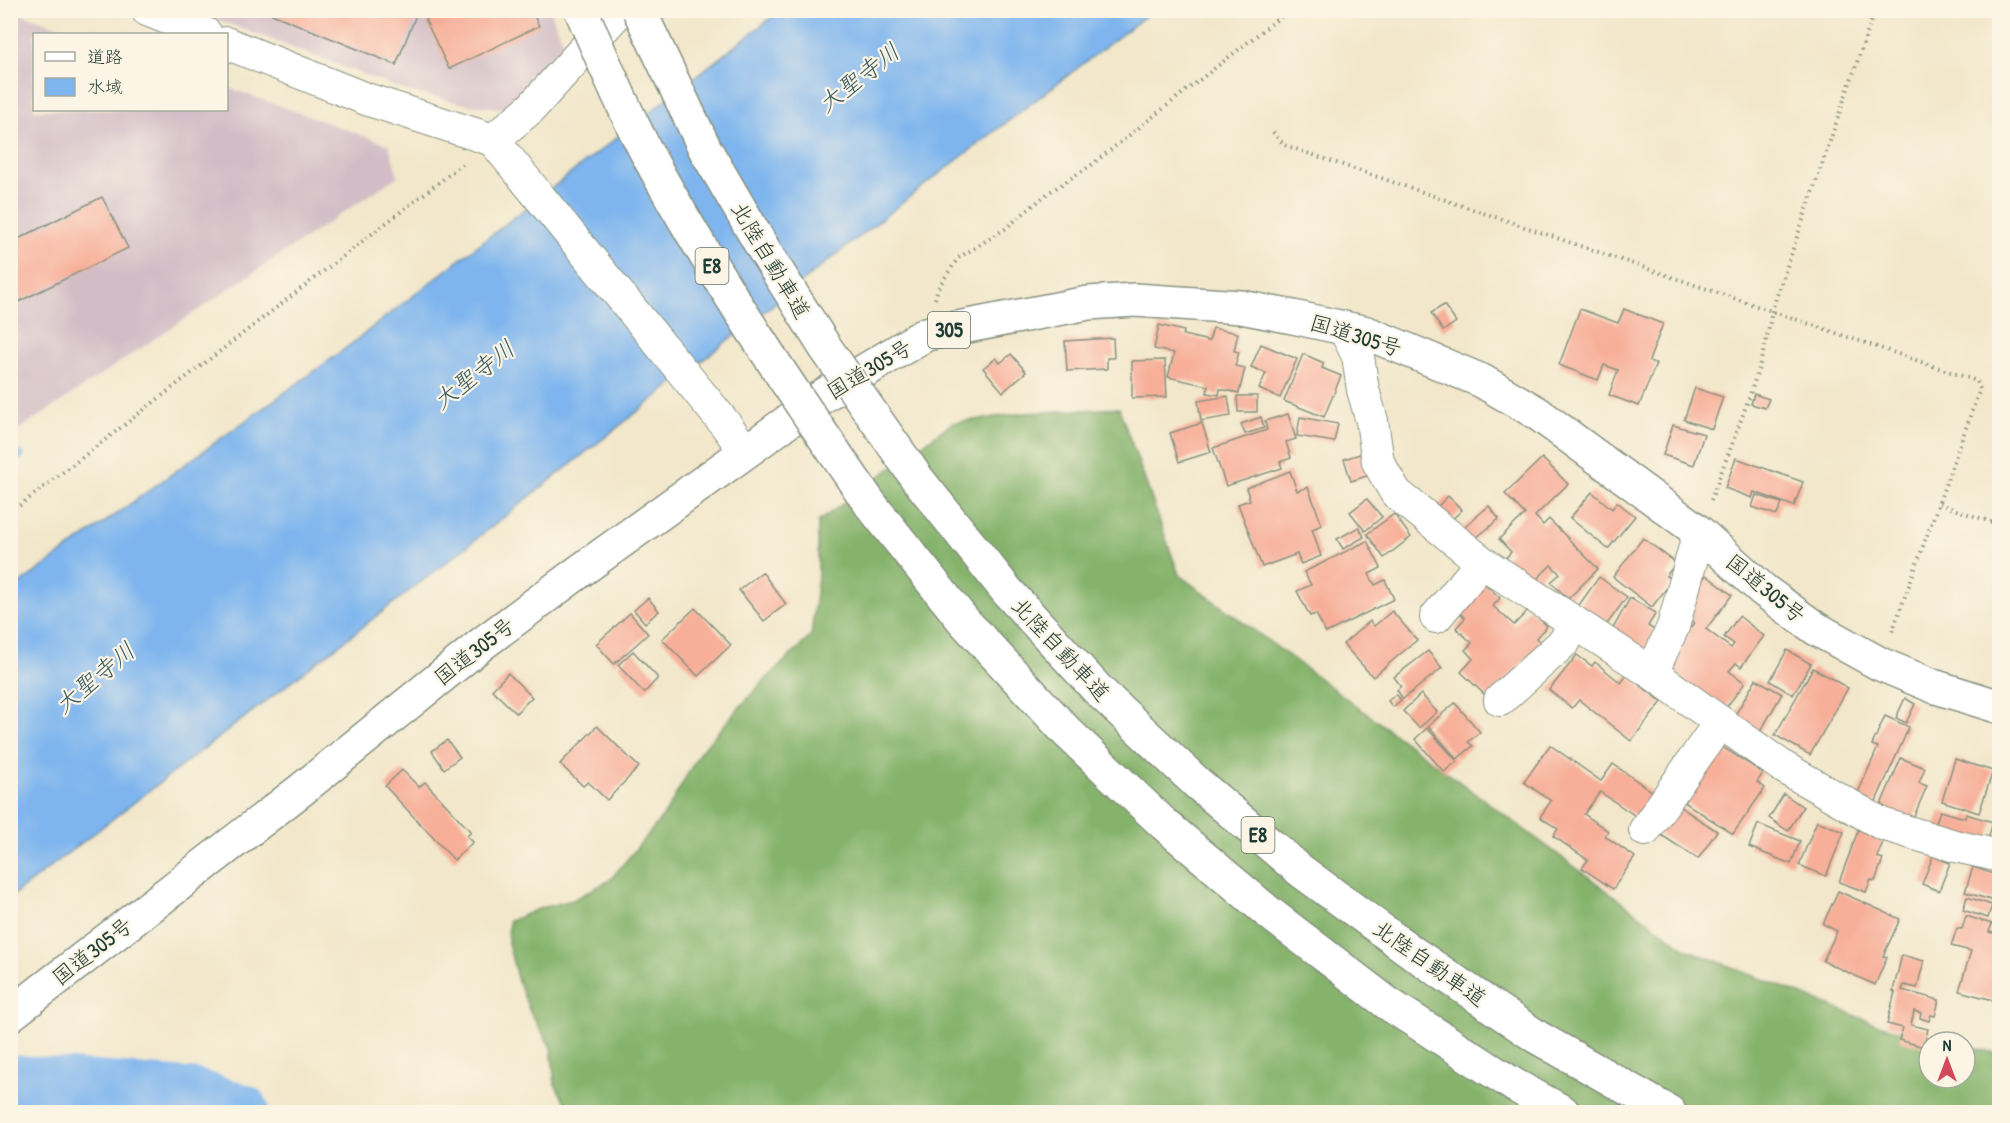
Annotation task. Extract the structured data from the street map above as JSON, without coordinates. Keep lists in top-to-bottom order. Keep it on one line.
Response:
{"streets":{"highway":["北陸自動車道","E8","305","国道305号"]},"water":["大聖寺川"],"legend":["道路","水域"],"north":"top"}
